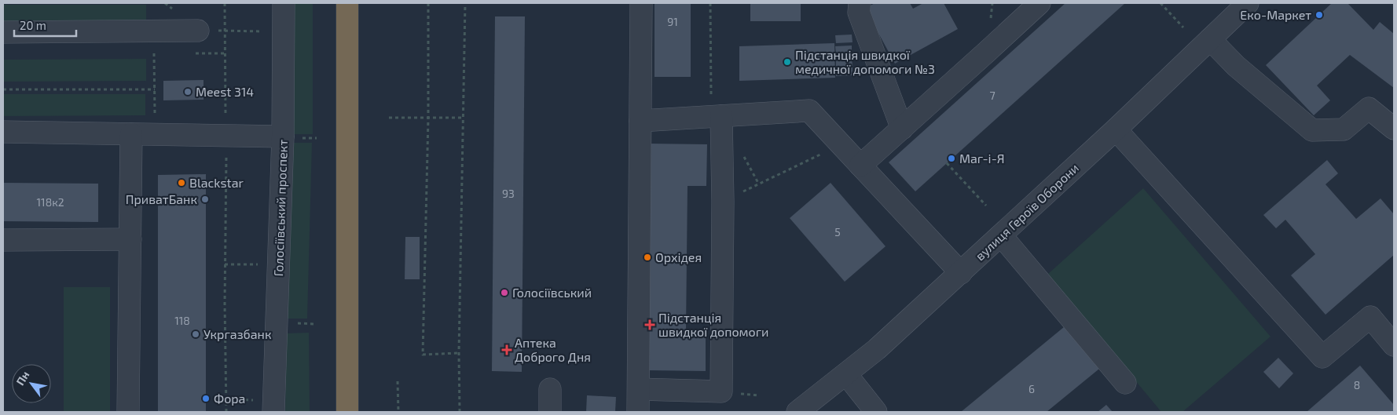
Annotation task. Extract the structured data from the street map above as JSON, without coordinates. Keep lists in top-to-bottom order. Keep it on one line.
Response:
{"streets":{"street":["Голосіївський проспект","вулиця Героїв Оборони"]},"places":{"other":["Еко-Маркет","Підстанція швидкої медичної допомоги №3","Meest 314","Маг-і-Я","Blackstar","ПриватБанк","Орхідея","Голосіївський","Укргазбанк","Фора"],"health":["Підстанція швидкої допомоги","Аптека Доброго Дня"]},"house_numbers":["91","7","93","118к2","5","118","8","6"],"scale_bar":"20 m","north":"top left"}
